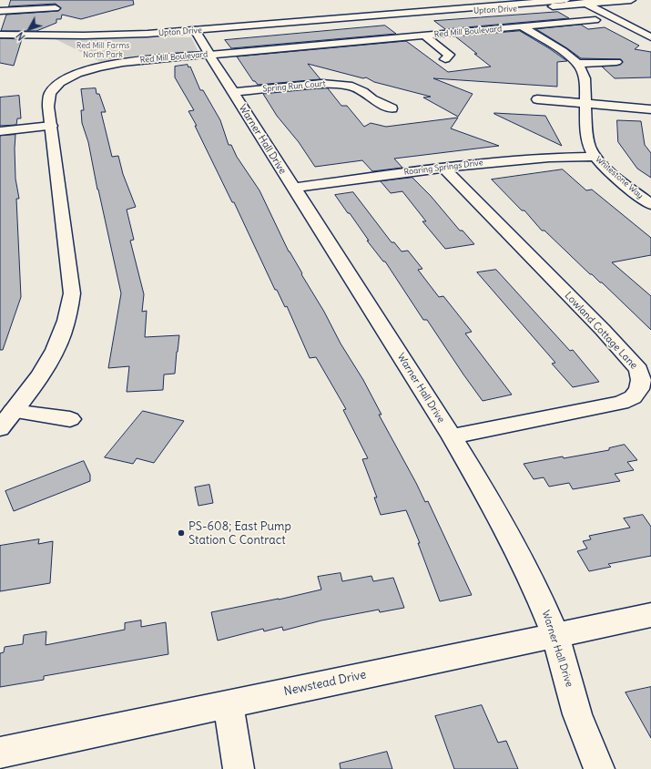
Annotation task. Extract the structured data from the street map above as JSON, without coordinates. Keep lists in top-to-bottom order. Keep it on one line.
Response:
{"streets":{"street":["Upton Drive","Red Mill Boulevard","Spring Run Court","Warner Hall Drive","Roaring Springs Drive","Whitestone Way","Lowland Cottage Lane","Newstead Drive"]},"crossings":[["Upton Drive","Warner Hall Drive"],["Red Mill Boulevard","Warner Hall Drive"],["Red Mill Boulevard","Whitestone Way"],["Spring Run Court","Warner Hall Drive"],["Warner Hall Drive","Roaring Springs Drive"],["Warner Hall Drive","Lowland Cottage Lane"],["Warner Hall Drive","Newstead Drive"],["Roaring Springs Drive","Whitestone Way"],["Roaring Springs Drive","Lowland Cottage Lane"]],"parks":["Red Mill Farms North Park"],"places":["PS-608; East Pump Station C Contract"],"north":"bottom left"}
